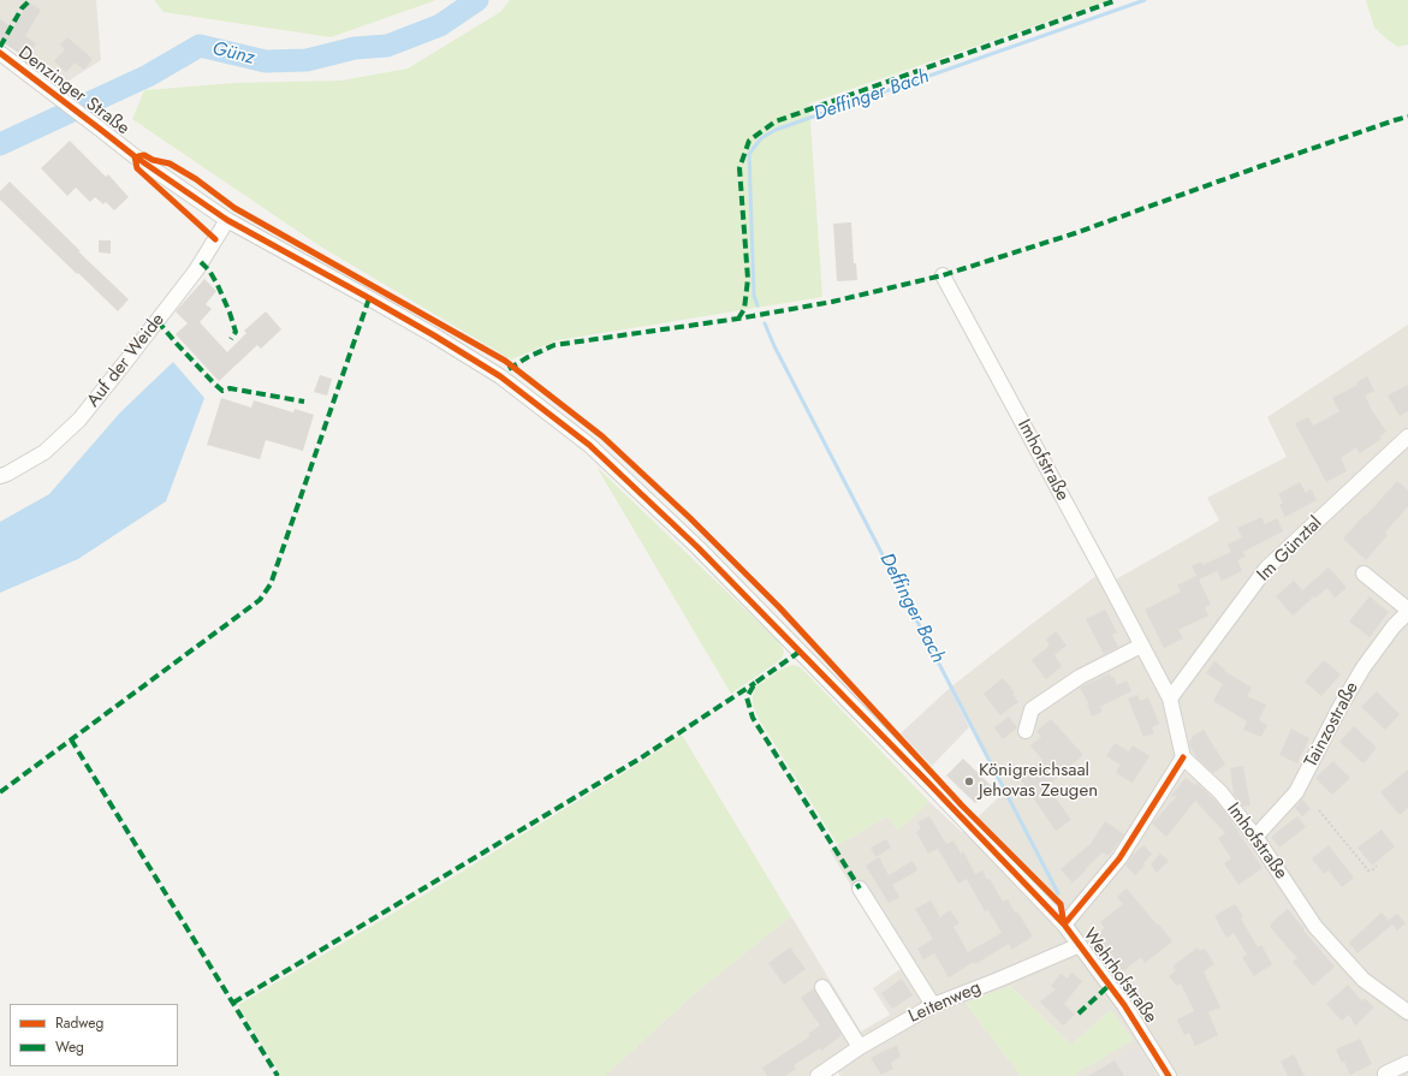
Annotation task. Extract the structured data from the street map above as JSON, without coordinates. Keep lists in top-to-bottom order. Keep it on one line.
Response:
{"streets":{"street":["Denzinger Straße","Auf der Weide","Imhofstraße","Im Günztal","Tainzostraße","Wehrhofstraße","Leitenweg"]},"crossings":[["Denzinger Straße","Auf der Weide"],["Denzinger Straße","Wehrhofstraße"],["Imhofstraße","Im Günztal"],["Imhofstraße","Tainzostraße"],["Wehrhofstraße","Leitenweg"]],"water":["Günz","Deffinger Bach"],"places":["Königreichsaal Jehovas Zeugen"],"legend":["Radweg","Weg"]}
